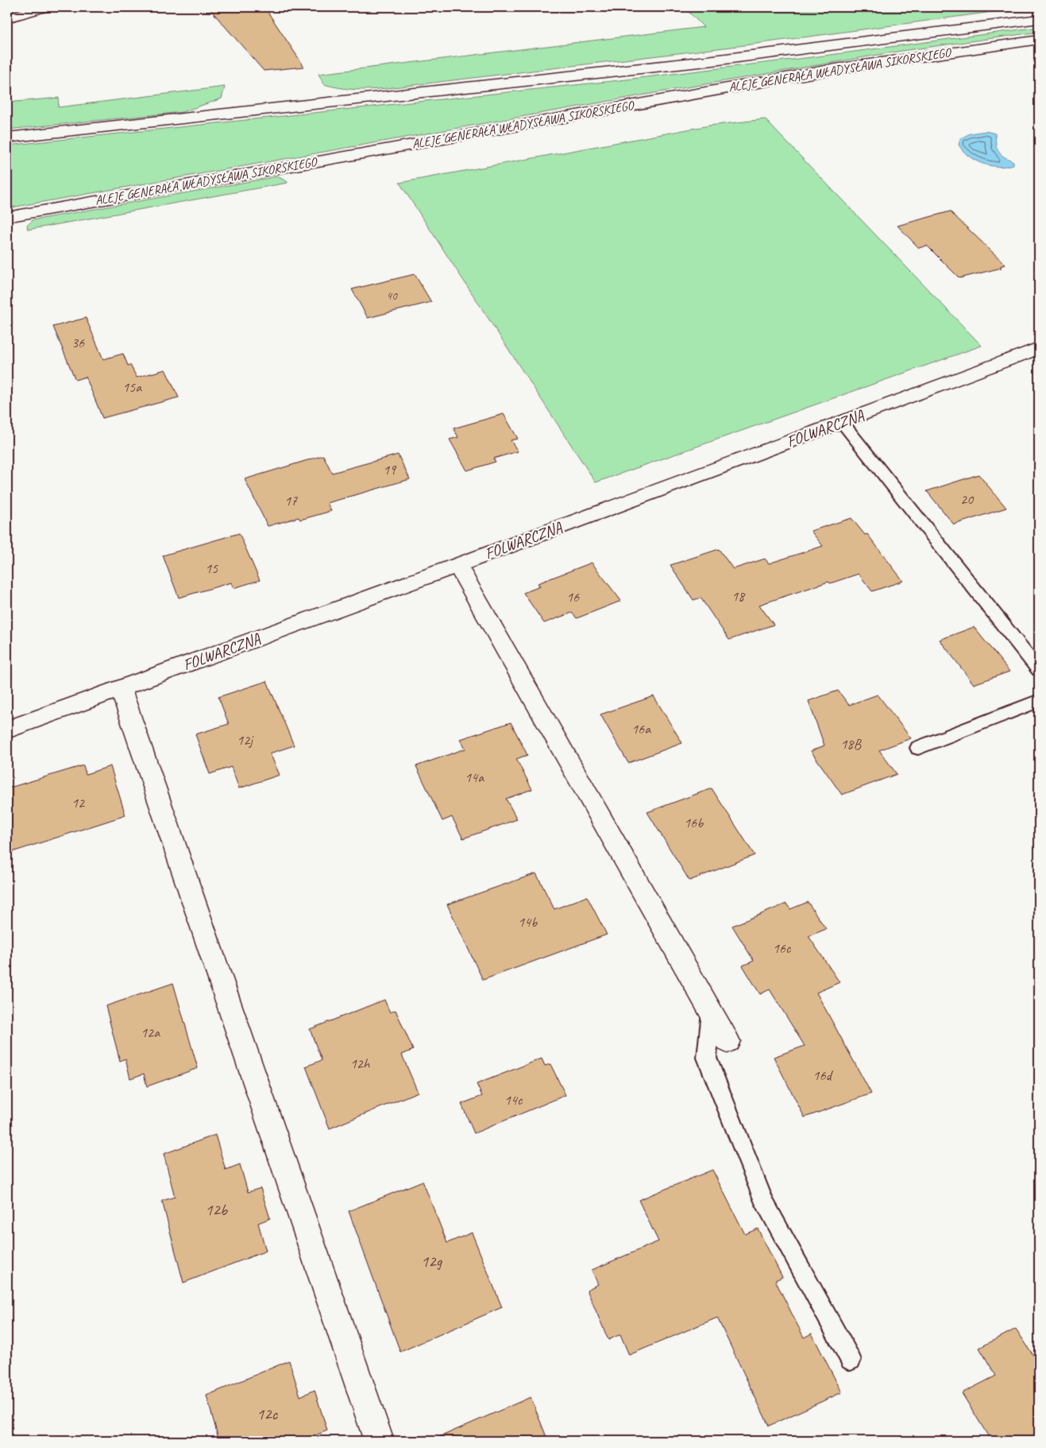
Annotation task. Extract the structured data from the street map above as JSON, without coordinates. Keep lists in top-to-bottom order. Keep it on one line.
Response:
{"streets":{"main road":["ALEJE GENERAŁA WŁADYSŁAWA SIKORSKIEGO","FOLWARCZNA"]},"house_numbers":["40","36","15a","19","20","17","15","18","16","16a","12j","18B","14a","12","16b","14b","16c","12a","12h","16d","14c","12b","12g","12c"]}
